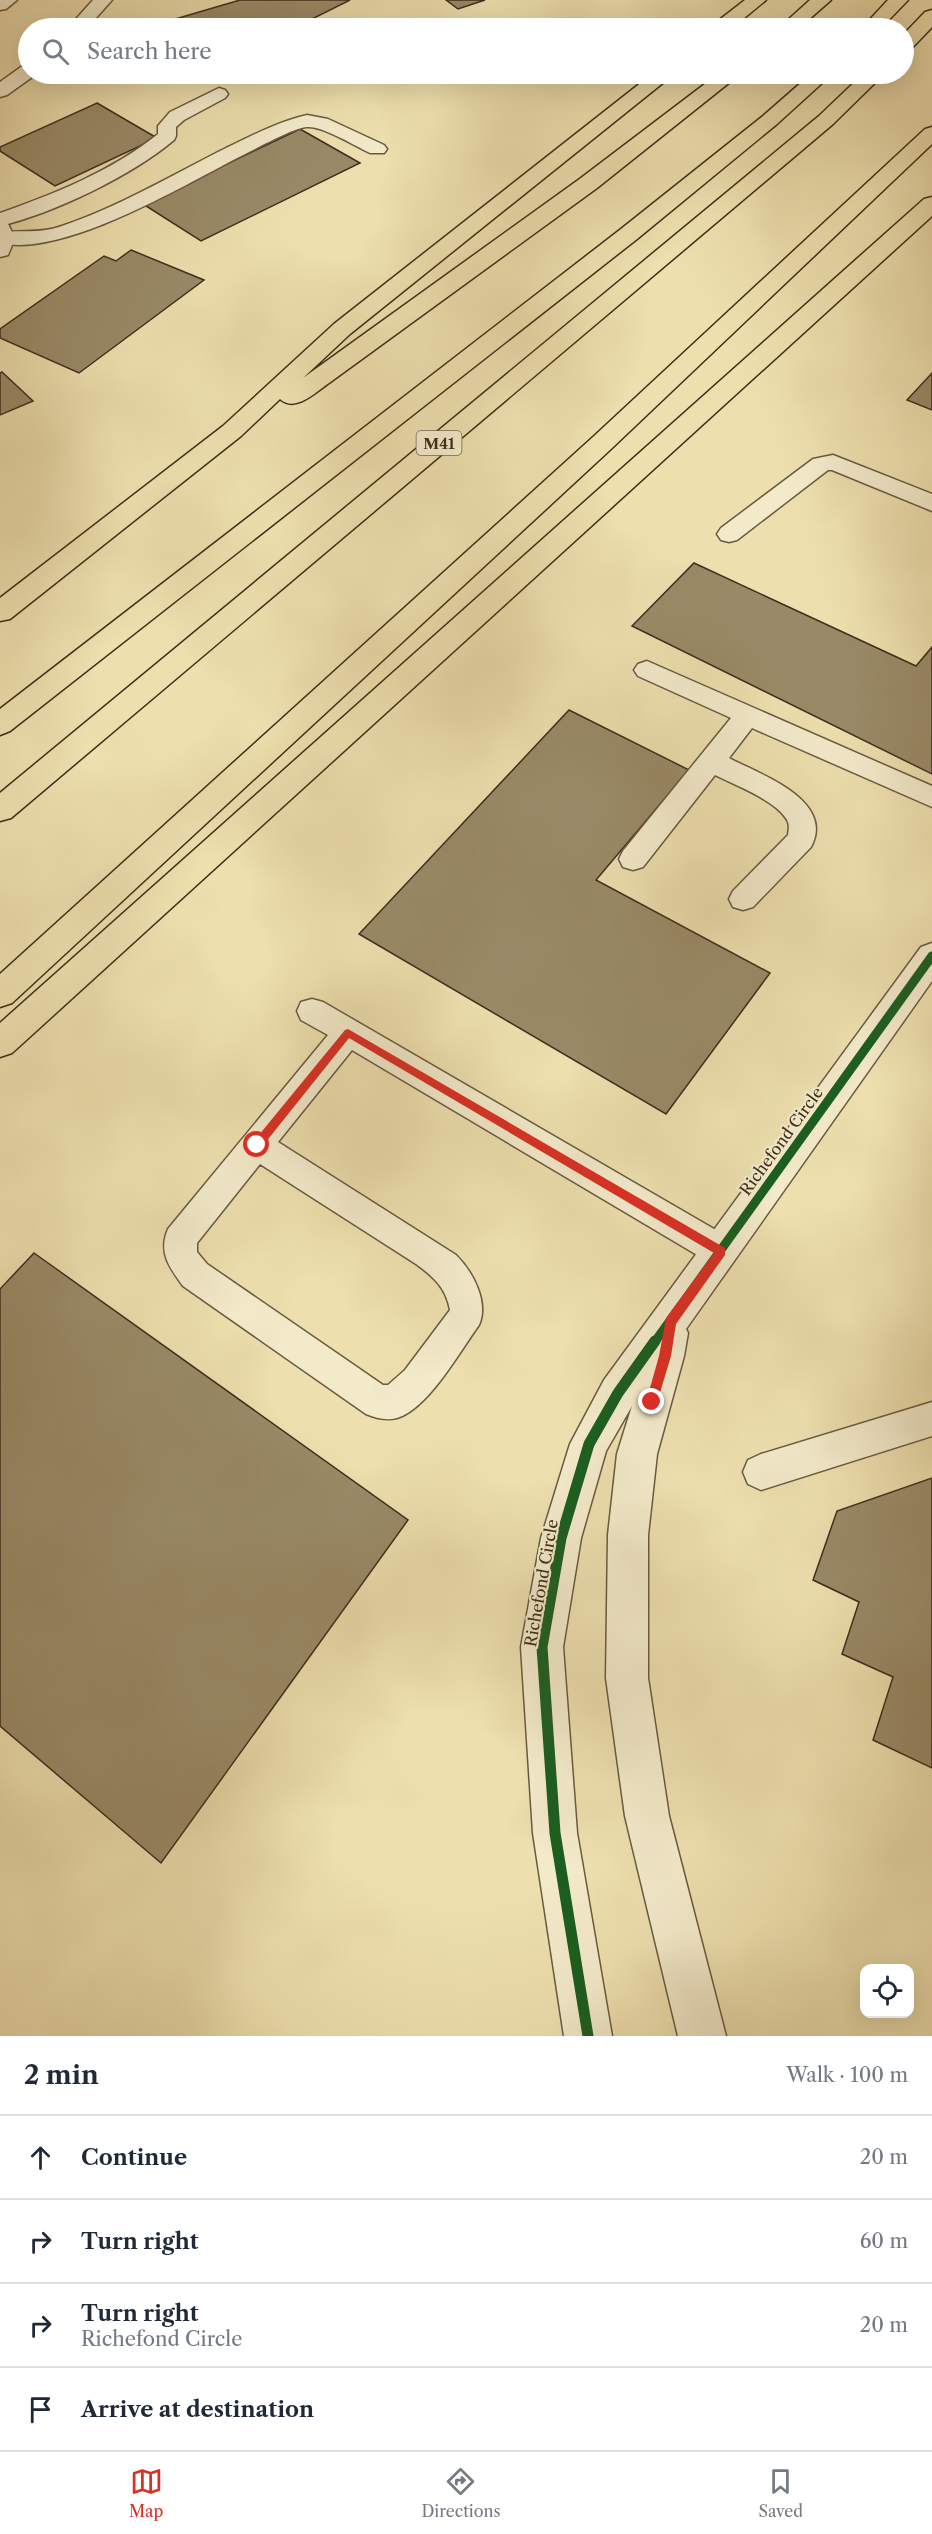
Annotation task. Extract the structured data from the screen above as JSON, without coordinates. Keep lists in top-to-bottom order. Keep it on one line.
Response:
{"streets":{"highway":["M41"],"street":["Richefond Circle"]},"page":{"search":"Search here","heading":["2 min","Walk · 100 m"],"list":[["Continue","20 m"],["Turn right","60 m"],["Turn right","Richefond Circle","20 m"],"Arrive at destination"],"nav":["Map","Directions","Saved"]}}
